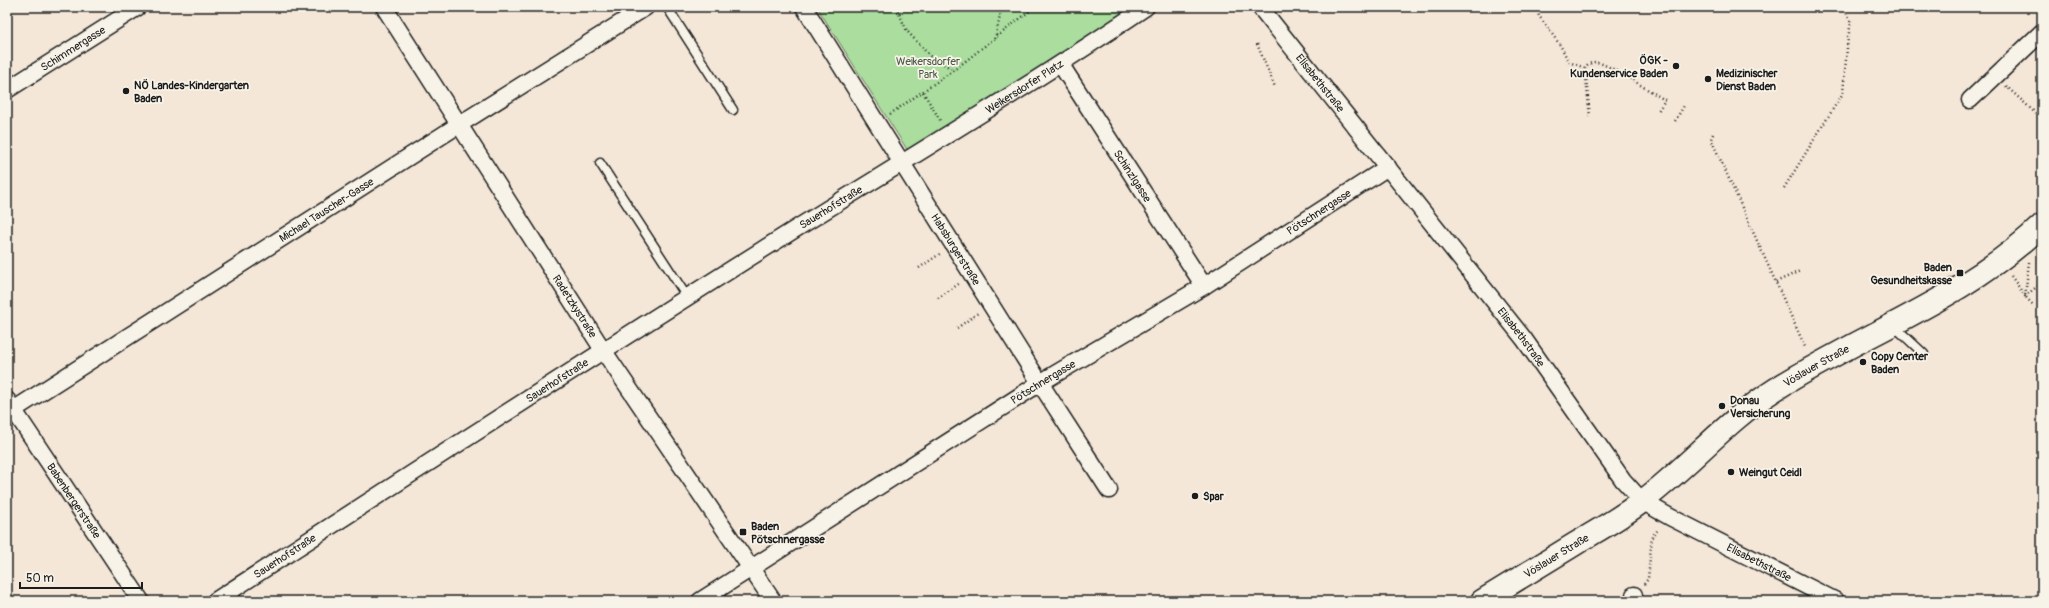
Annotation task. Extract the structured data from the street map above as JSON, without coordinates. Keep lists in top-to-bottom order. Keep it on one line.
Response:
{"streets":{"street":["Schimmergasse","Elisabethstraße","Weikersdorfer Platz","Schinzlgasse","Sauerhofstraße","Michael Tauscher-Gasse","Pötschnergasse","Habsburgerstraße","Radetzkystraße","Vöslauer Straße","Babenbergerstraße"]},"crossings":[["Elisabethstraße","Pötschnergasse"],["Elisabethstraße","Vöslauer Straße"],["Weikersdorfer Platz","Schinzlgasse"],["Weikersdorfer Platz","Sauerhofstraße"],["Weikersdorfer Platz","Habsburgerstraße"],["Schinzlgasse","Pötschnergasse"],["Sauerhofstraße","Habsburgerstraße"],["Sauerhofstraße","Radetzkystraße"],["Michael Tauscher-Gasse","Radetzkystraße"],["Michael Tauscher-Gasse","Babenbergerstraße"],["Pötschnergasse","Habsburgerstraße"],["Pötschnergasse","Radetzkystraße"]],"parks":["Weikersdorfer Park"],"places":{"other":["ÖGK - Kundenservice Baden","Medizinischer Dienst Baden","NÖ Landes-Kindergarten Baden","Copy Center Baden","Donau Versicherung","Weingut Ceidl","Spar"],"transit":["Baden Gesundheitskasse","Baden Pötschnergasse"]},"scale_bar":"50 m"}
